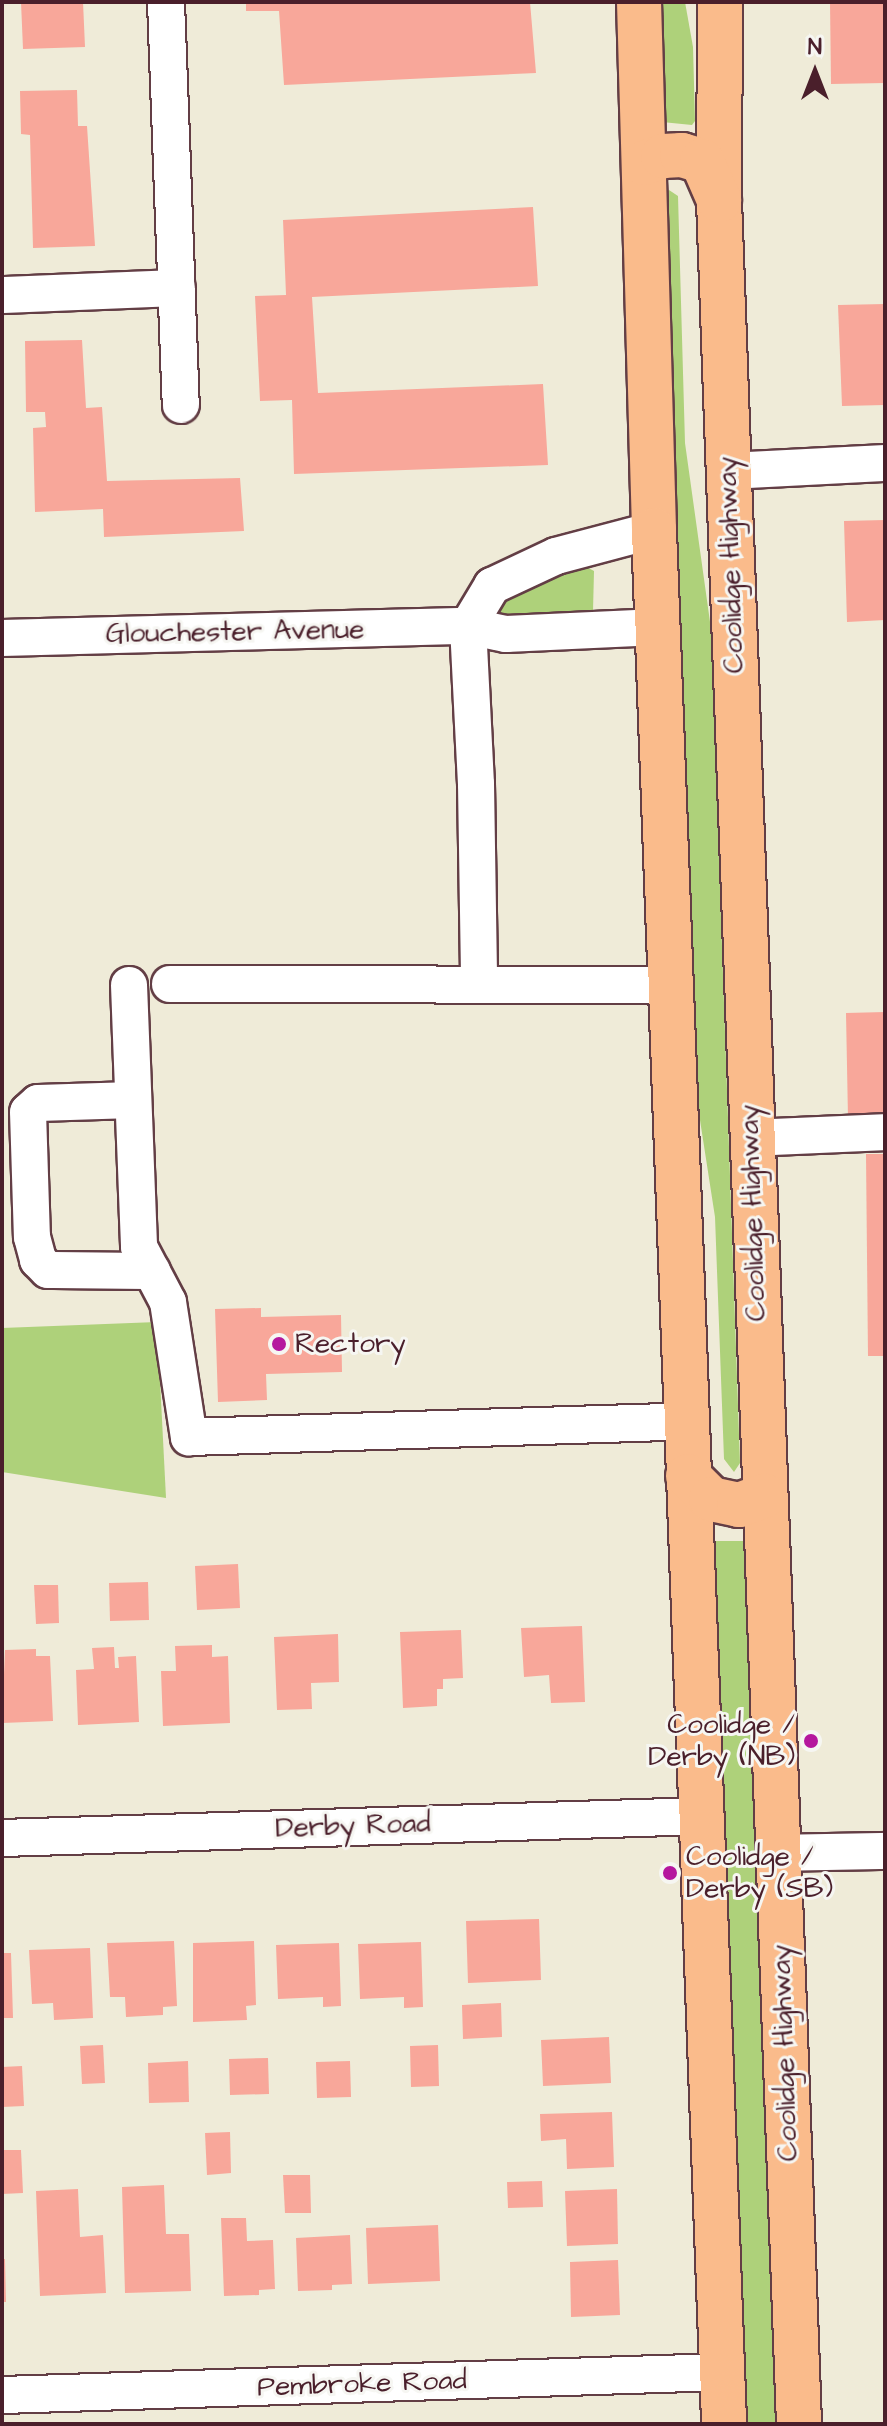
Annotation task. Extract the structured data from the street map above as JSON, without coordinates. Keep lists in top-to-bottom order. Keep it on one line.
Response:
{"streets":{"main road":["Coolidge Highway"],"street":["Glouchester Avenue","Derby Road","Pembroke Road"]},"places":["Rectory","Coolidge / Derby (NB)","Coolidge / Derby (SB)"],"north":"top"}
